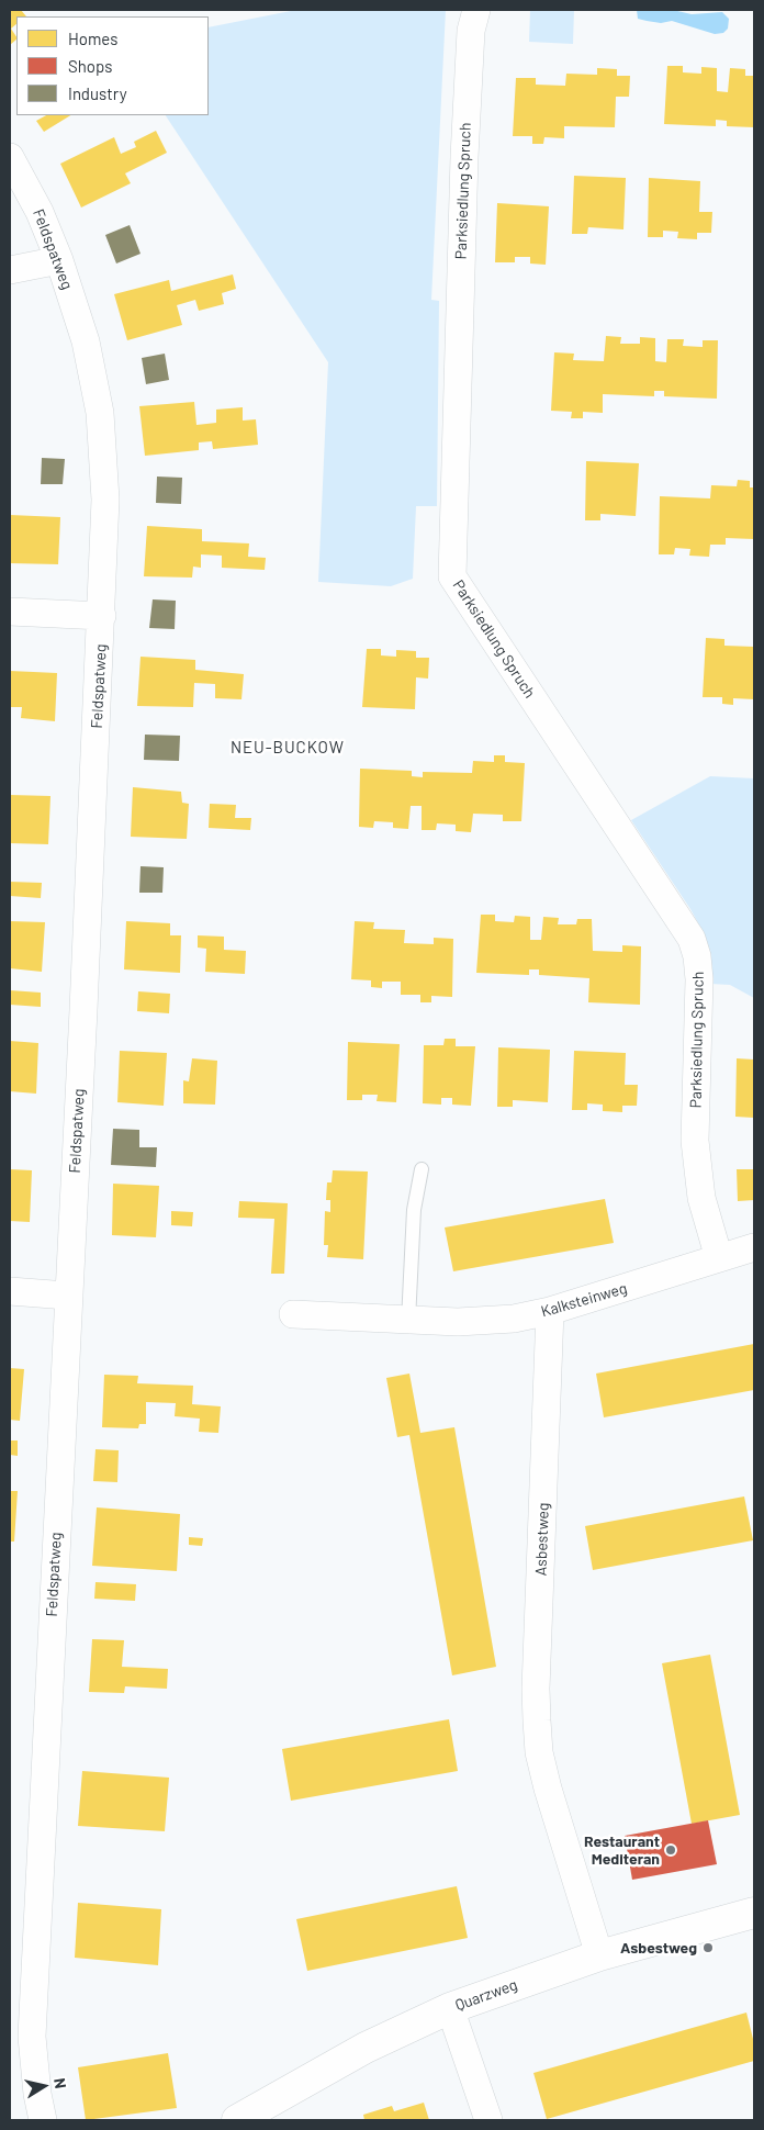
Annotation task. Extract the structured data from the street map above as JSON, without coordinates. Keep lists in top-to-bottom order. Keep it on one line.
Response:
{"streets":{"street":["Parksiedlung Spruch","Feldspatweg","Kalksteinweg","Asbestweg","Quarzweg"]},"crossings":[["Parksiedlung Spruch","Kalksteinweg"],["Kalksteinweg","Asbestweg"],["Asbestweg","Quarzweg"]],"districts":["NEU-BUCKOW"],"places":["Restaurant Mediteran","Asbestweg"],"legend":["Homes","Shops","Industry"],"north":"right"}
